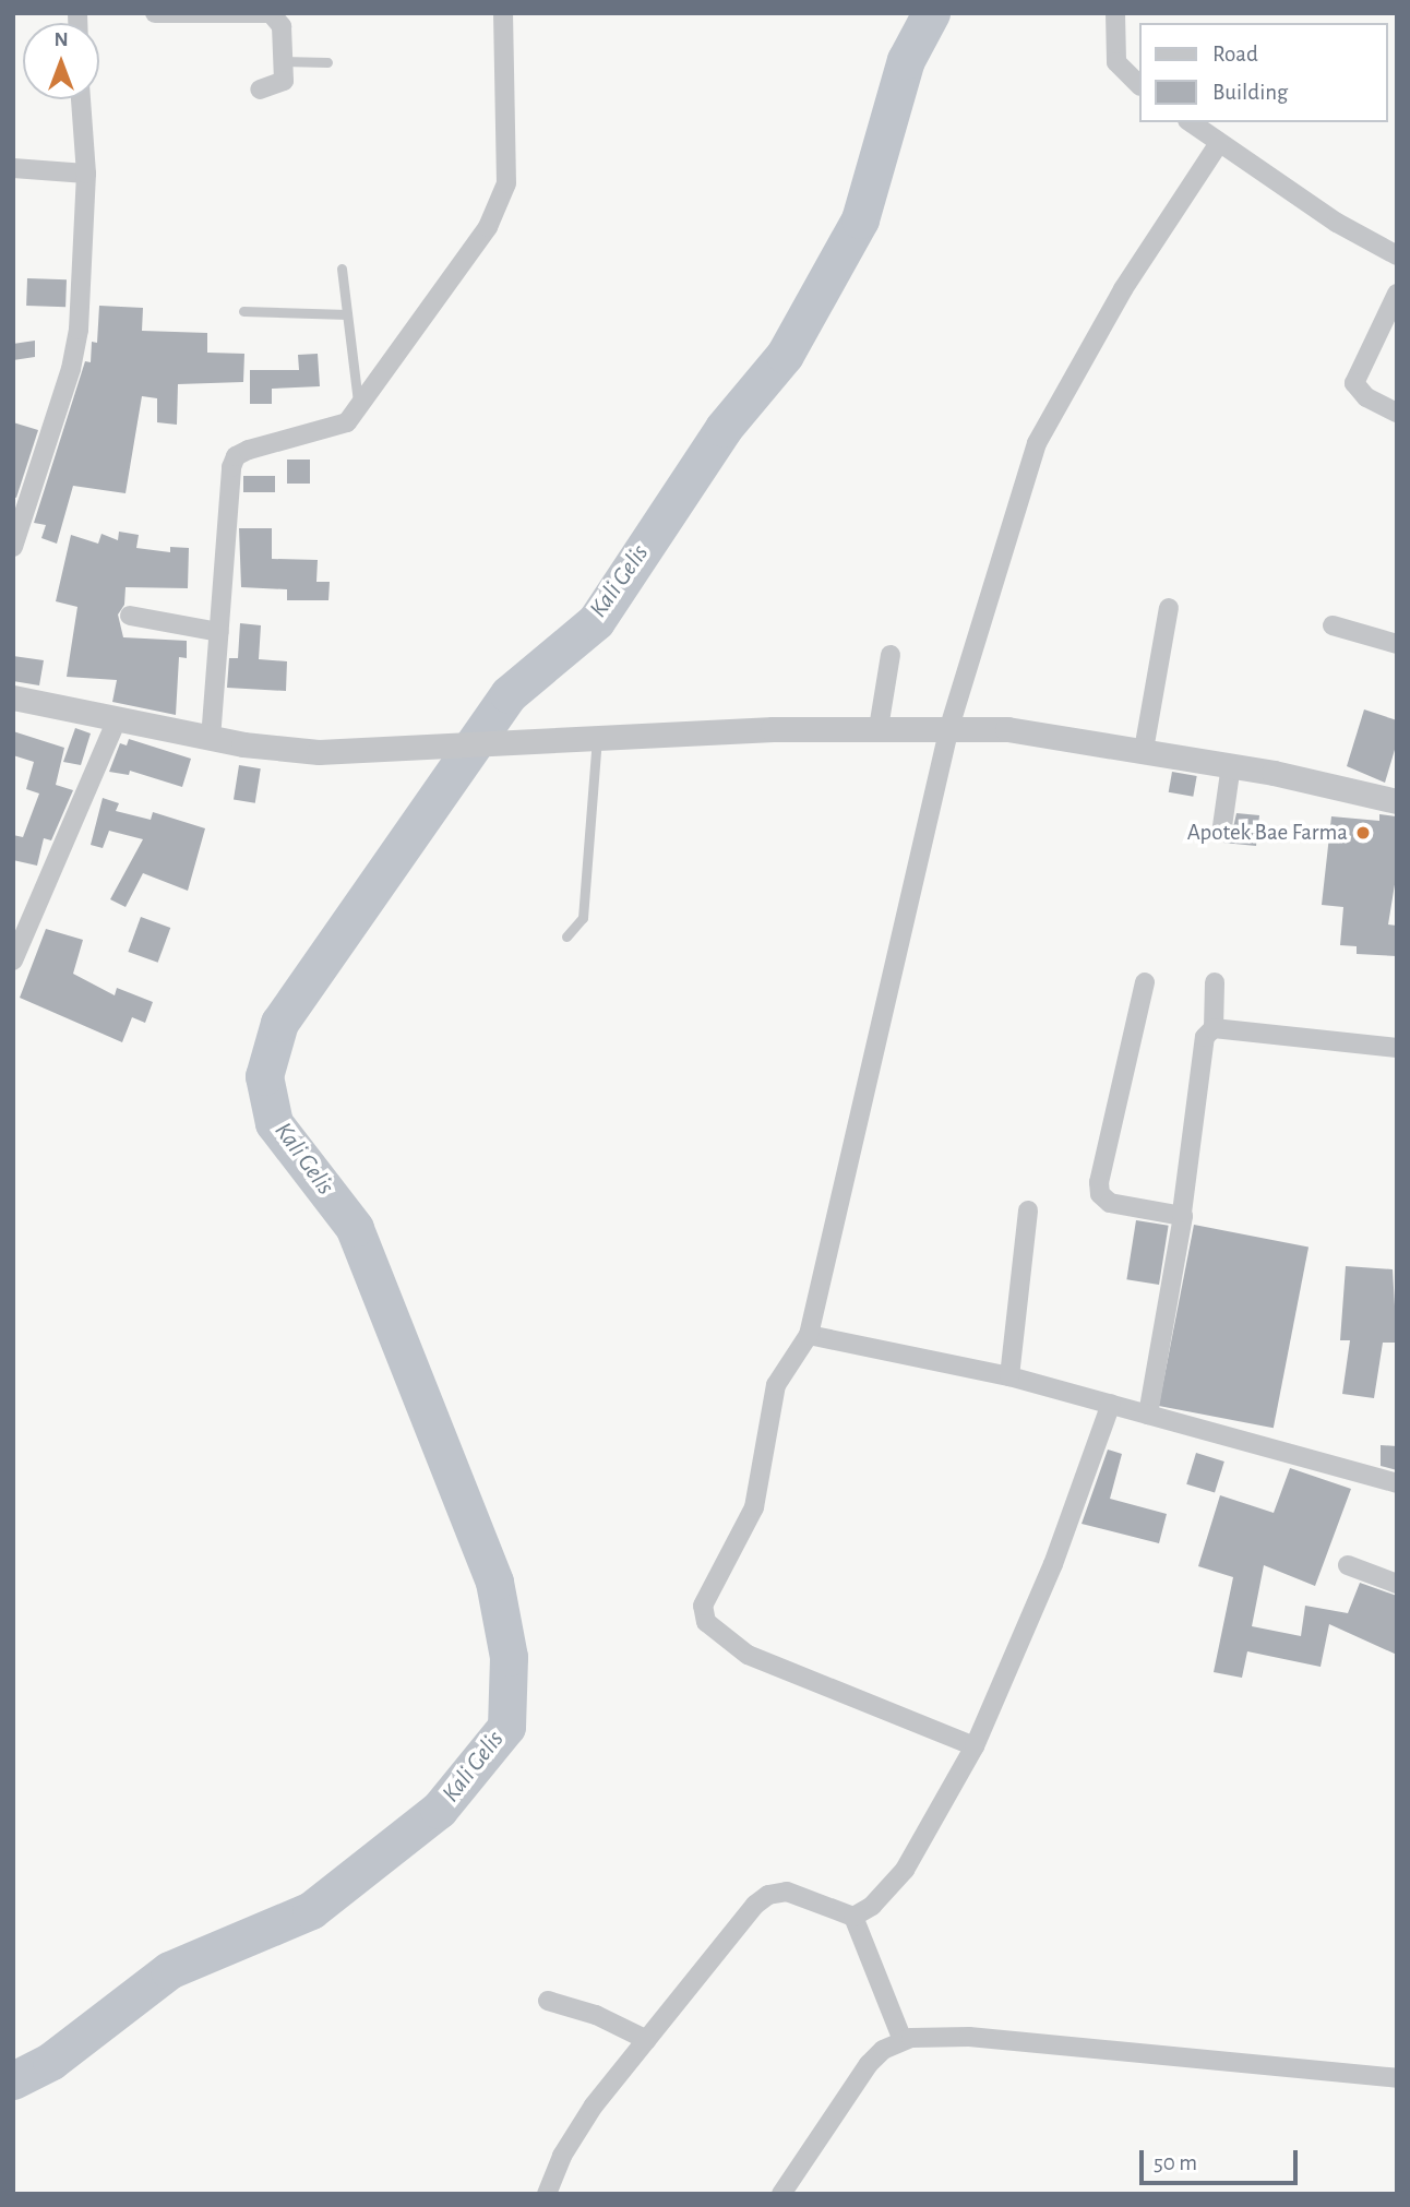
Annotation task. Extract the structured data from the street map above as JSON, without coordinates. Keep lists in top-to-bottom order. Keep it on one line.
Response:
{"water":["Kali Gelis"],"places":["Apotek Bae Farma"],"legend":["Road","Building"],"scale_bar":"50 m","north":"top"}
